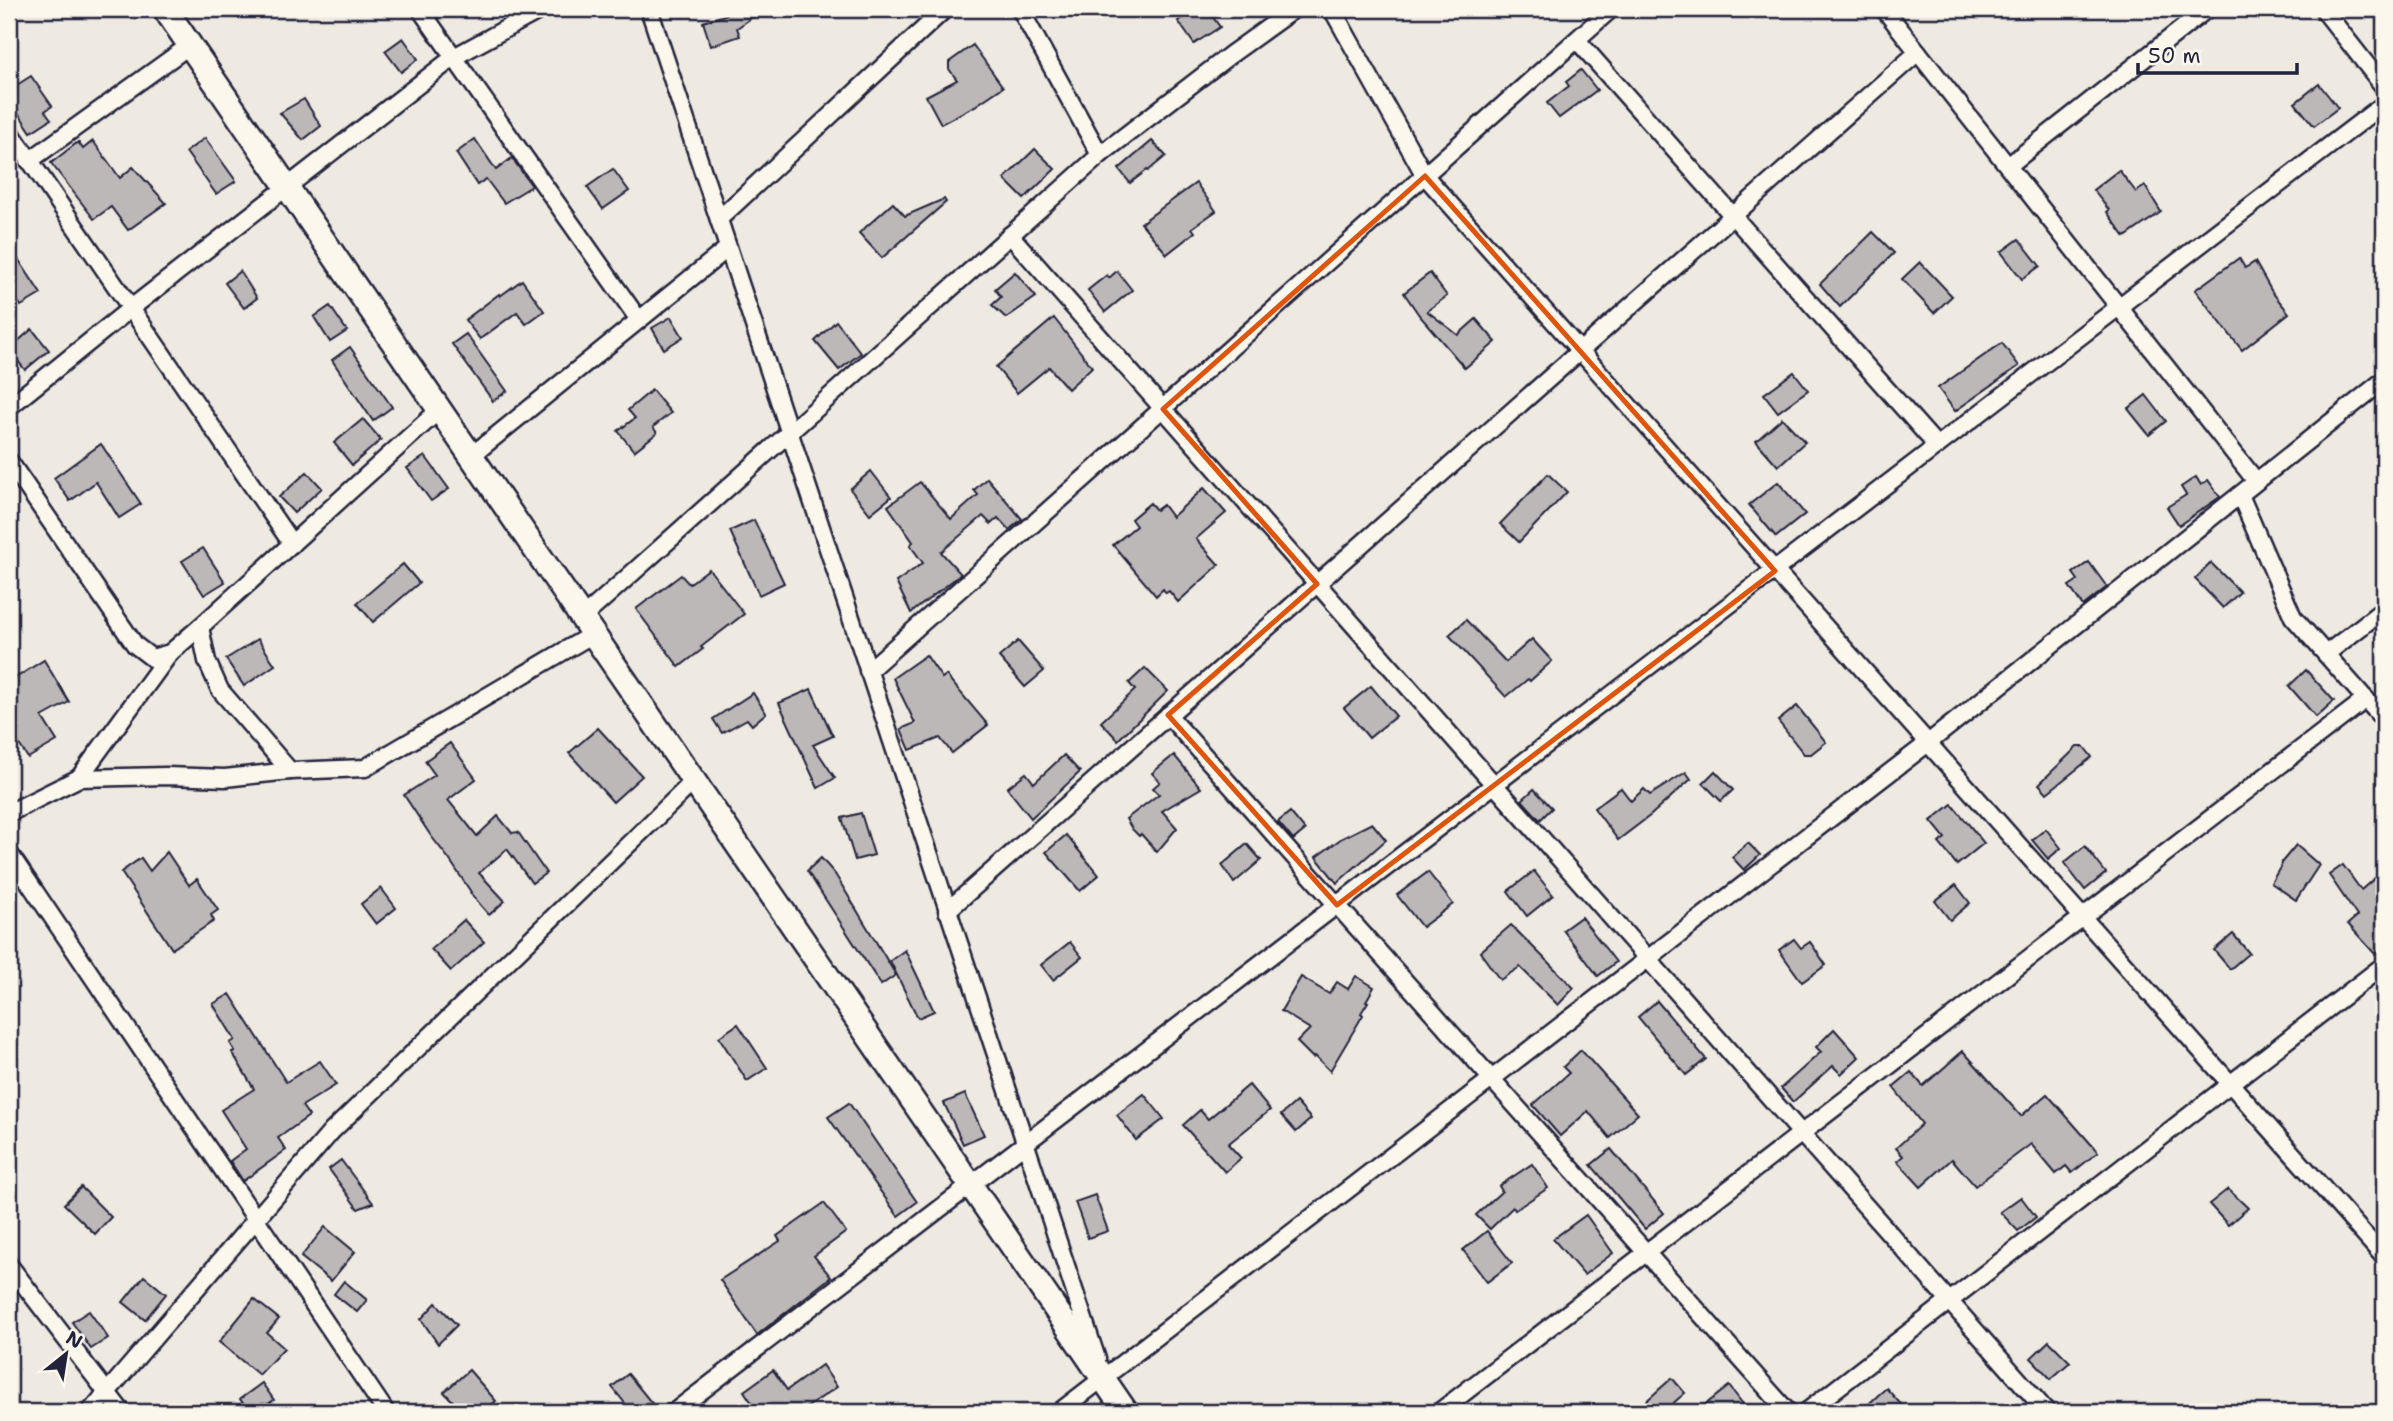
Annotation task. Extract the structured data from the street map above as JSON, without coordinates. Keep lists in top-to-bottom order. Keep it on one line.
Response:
{"scale_bar":"50 m","north":"top right"}
